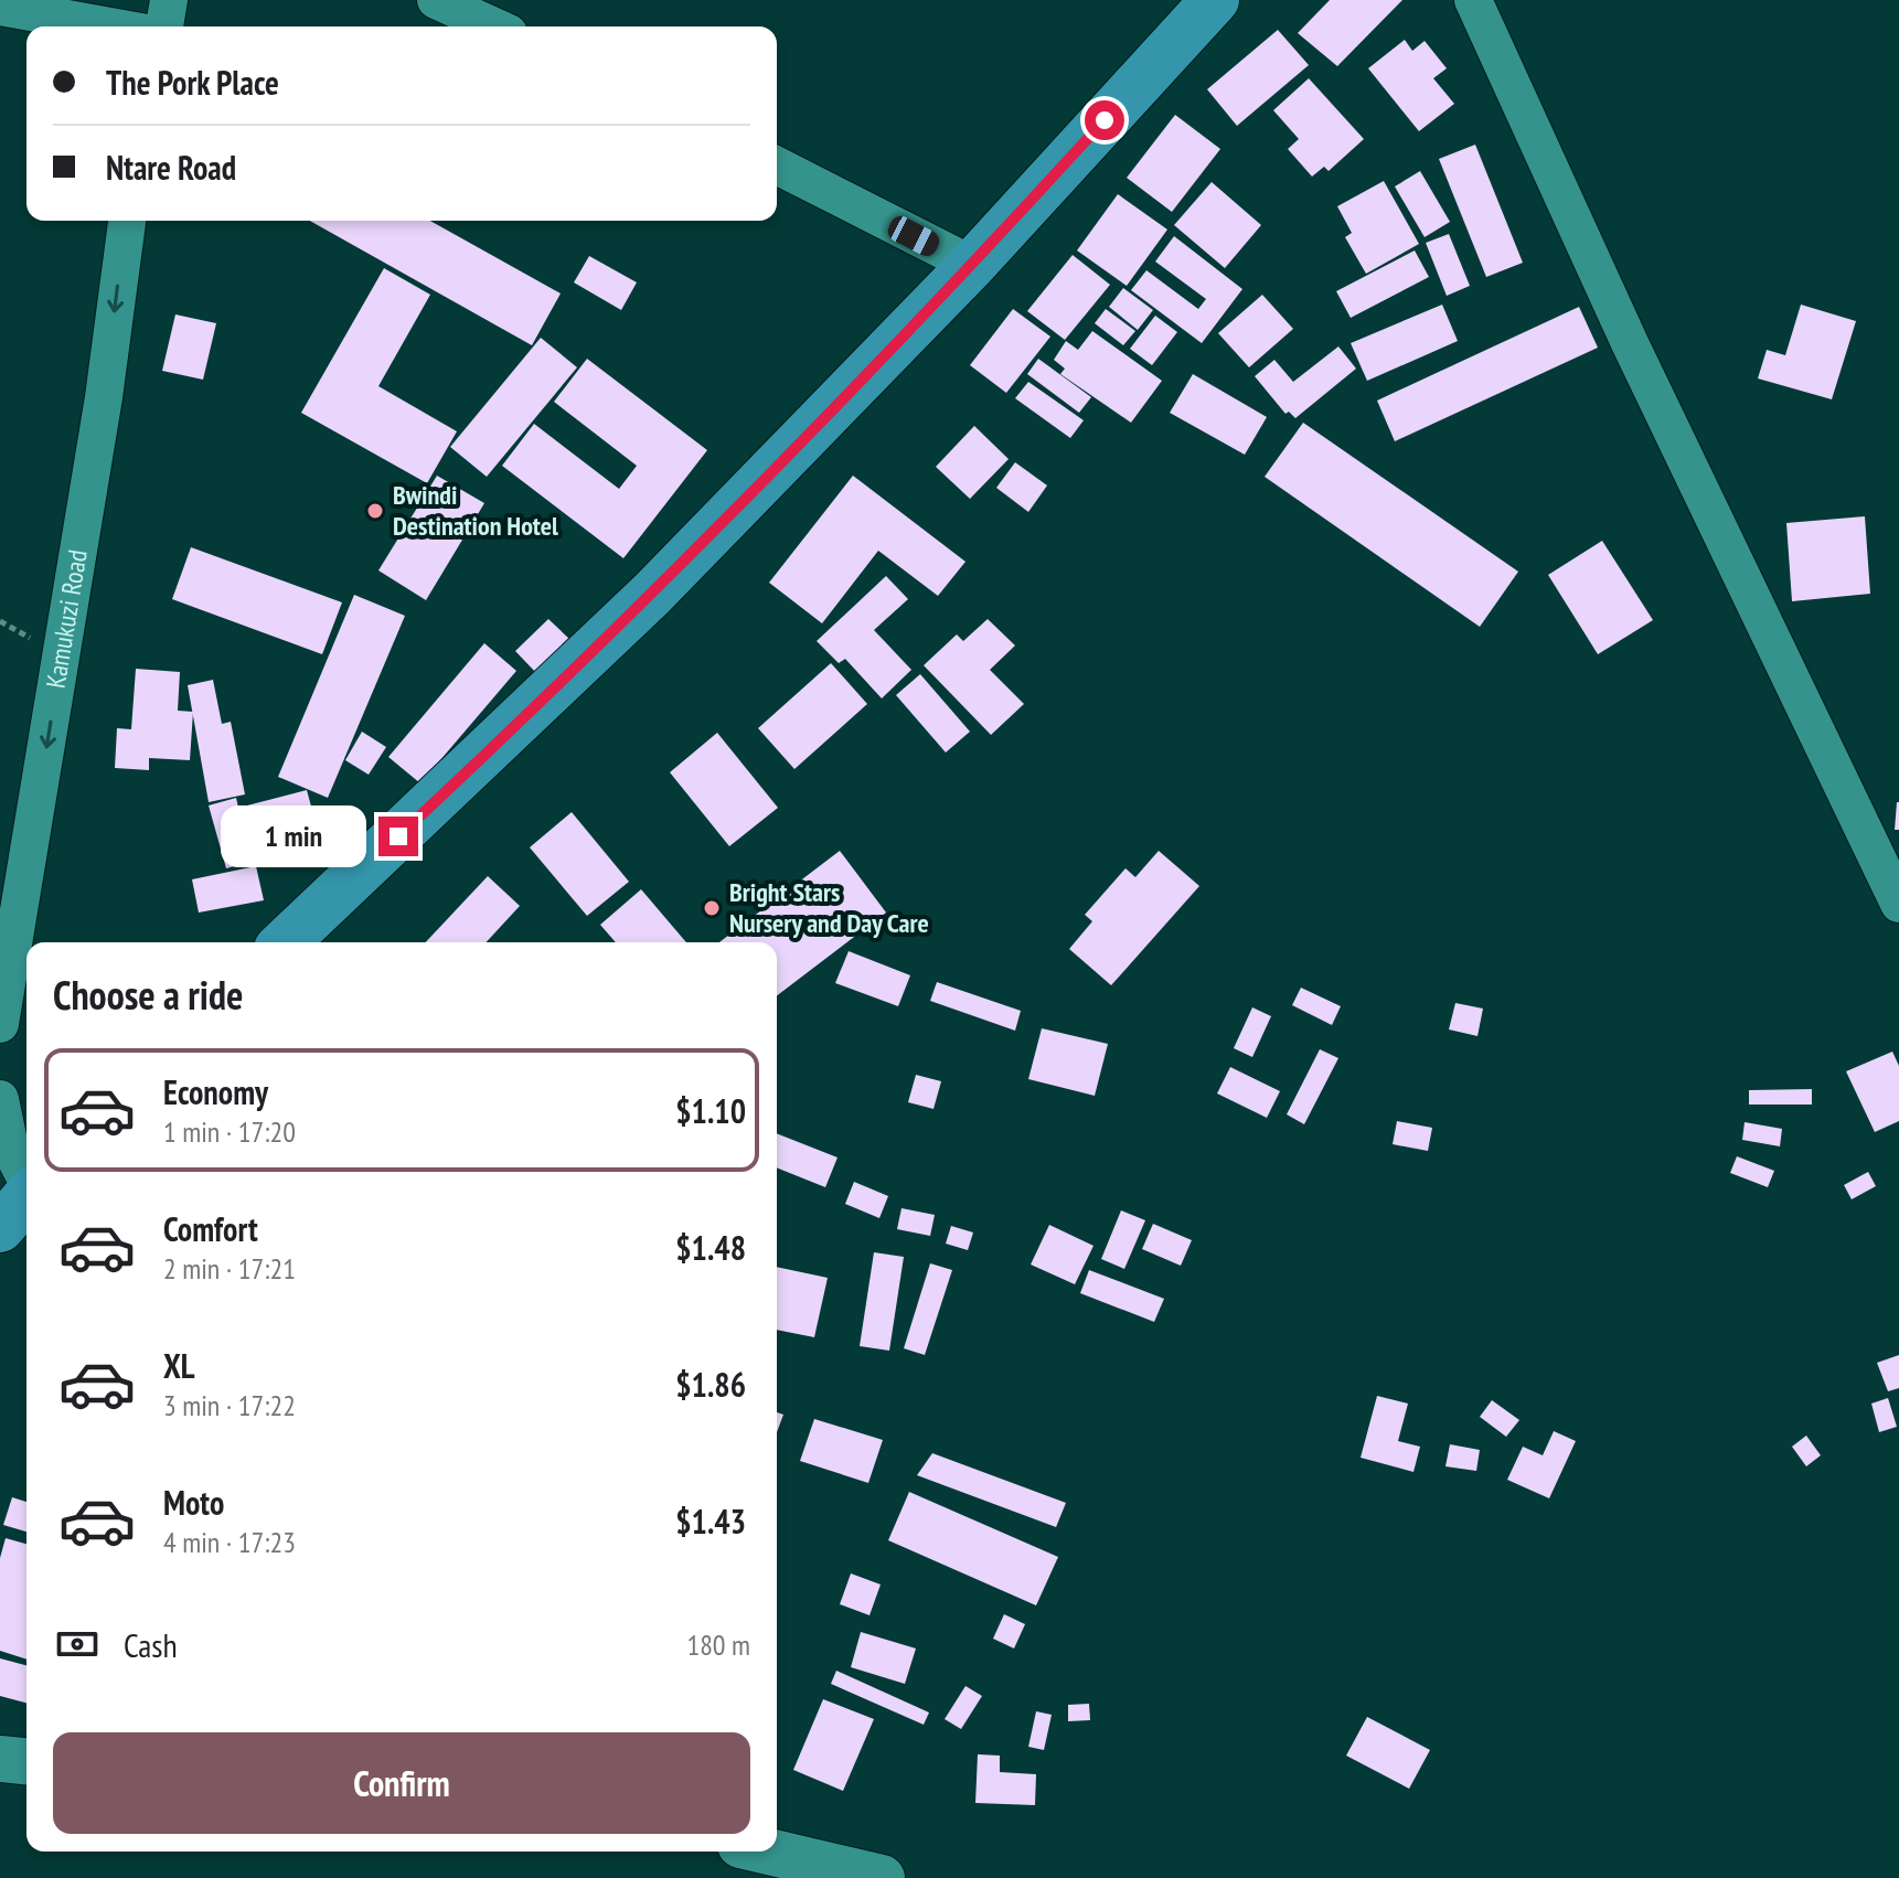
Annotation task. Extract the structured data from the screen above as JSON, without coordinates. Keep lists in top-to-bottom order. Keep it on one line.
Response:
{"streets":{"street":["Kamukuzi Road"]},"one_way":["Kamukuzi Road"],"places":["Bwindi Destination Hotel","Bright Stars Nursery and Day Care"],"page":{"banner":["The Pork Place","Ntare Road"],"bubble":"1 min","heading":"Choose a ride","list":[{"name":"Economy","note":"1 min · 17:20","value":"$1.10"},{"name":"Comfort","note":"2 min · 17:21","value":"$1.48"},{"name":"XL","note":"3 min · 17:22","value":"$1.86"},{"name":"Moto","note":"4 min · 17:23","value":"$1.43"}],"pay":["Cash","180 m"],"buttons":"Confirm"}}
